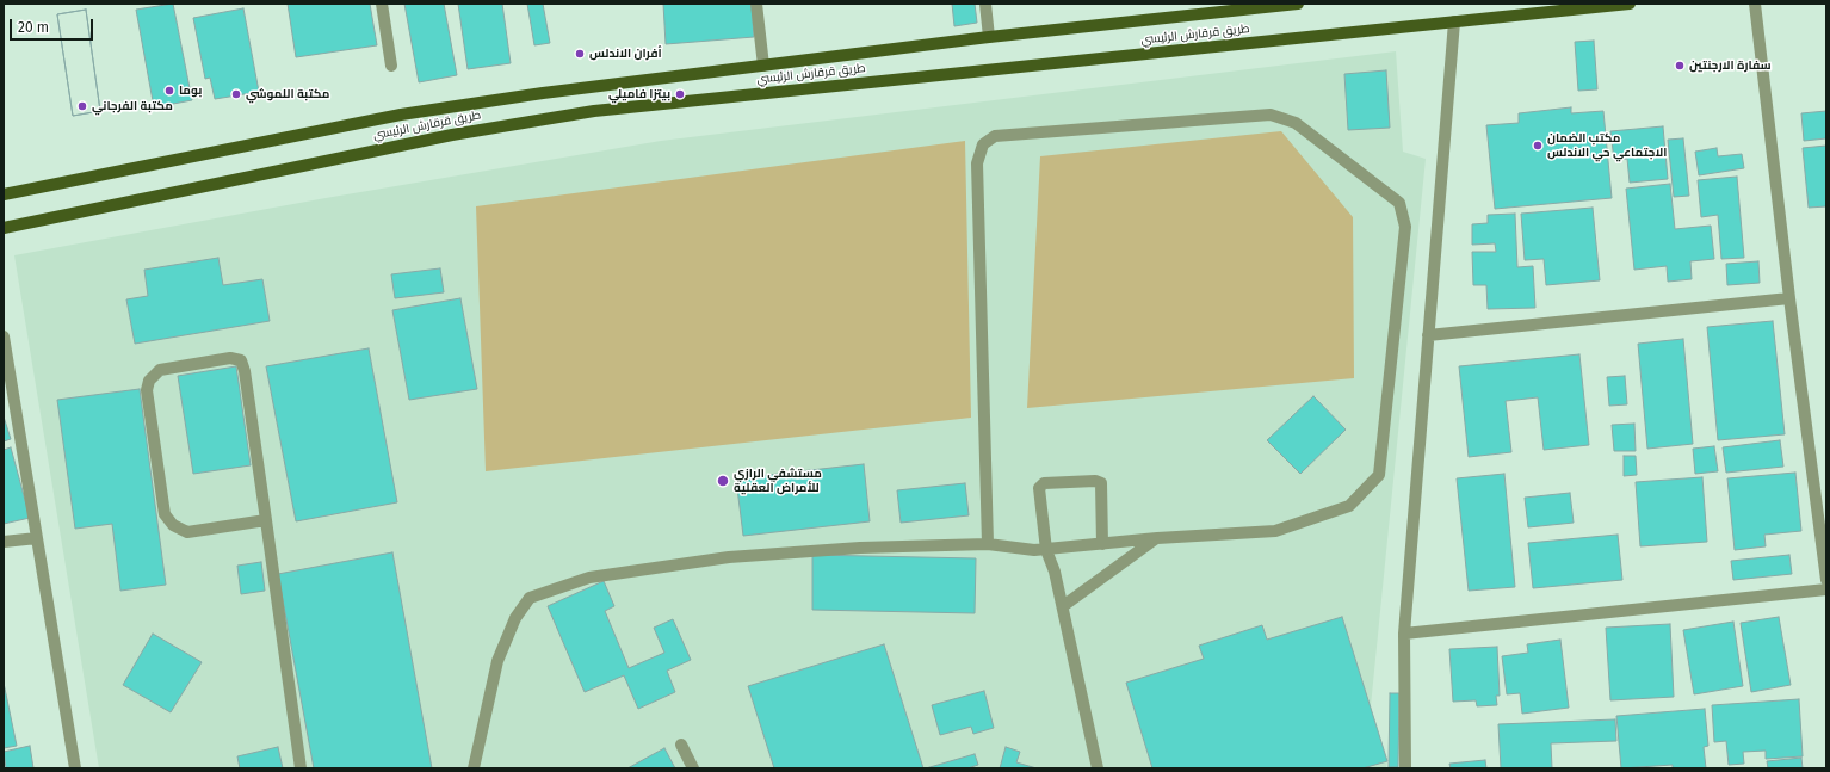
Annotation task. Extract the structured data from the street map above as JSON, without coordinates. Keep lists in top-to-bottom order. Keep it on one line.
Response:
{"streets":{"main road":["طريق قرقارش الرئيسي"]},"places":["أفران الاندلس","سفارة الارجنتين","بوما","مكتبة اللموشي","بيتزا فاميلي","مكتبة الفرجاني","مكتب الضمان الاجتماعي حي الاندلس","مستشفي الرازي للأمراض العقلية"],"scale_bar":"20 m"}
